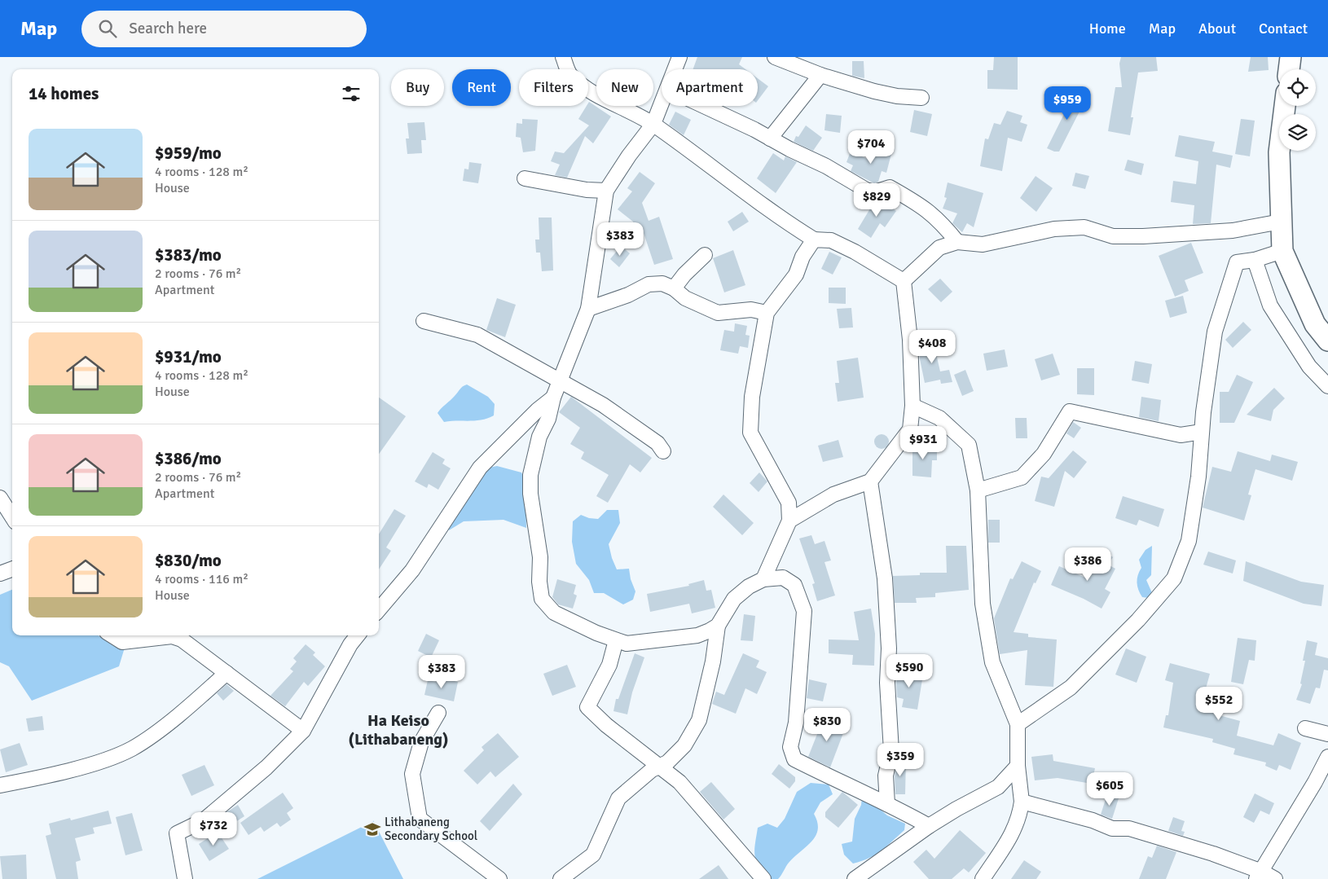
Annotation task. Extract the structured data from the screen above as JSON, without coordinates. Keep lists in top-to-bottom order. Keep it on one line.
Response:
{"districts":["Ha Keiso (Lithabaneng)"],"places":{"school or university":["Lithabaneng Secondary School"]},"page":{"header":"Map","search":"Search here","nav":["Home","Map","About","Contact"],"chip":["Buy","Rent","Filters","New","Apartment"],"heading":"14 homes","price":["$959","$704","$829","$383","$408","$931","$386","$590","$383","$552","$830","$359","$605","$732"],"list":[{"name":"$959/mo","note":"4 rooms · 128 m² · House"},{"name":"$383/mo","note":"2 rooms · 76 m² · Apartment"},{"name":"$931/mo","note":"4 rooms · 128 m² · House"},{"name":"$386/mo","note":"2 rooms · 76 m² · Apartment"},{"name":"$830/mo","note":"4 rooms · 116 m² · House"}]}}
